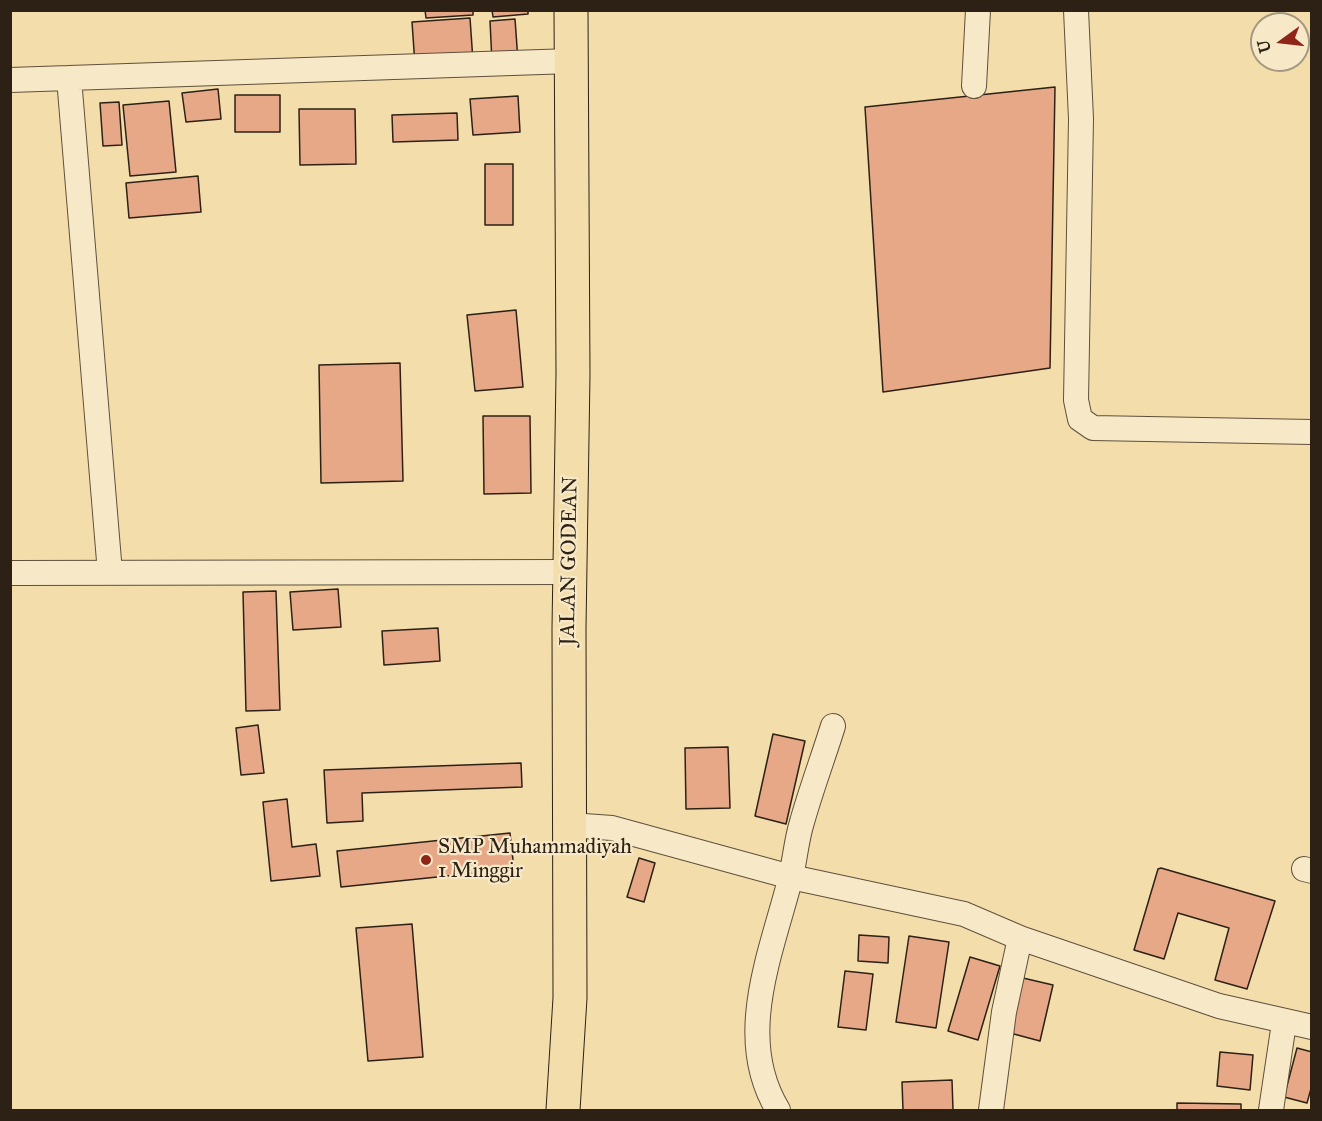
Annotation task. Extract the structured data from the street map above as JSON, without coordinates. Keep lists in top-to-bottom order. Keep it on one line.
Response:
{"streets":{"main road":["JALAN GODEAN"]},"places":["SMP Muhammadiyah 1 Minggir"],"north":"left"}
